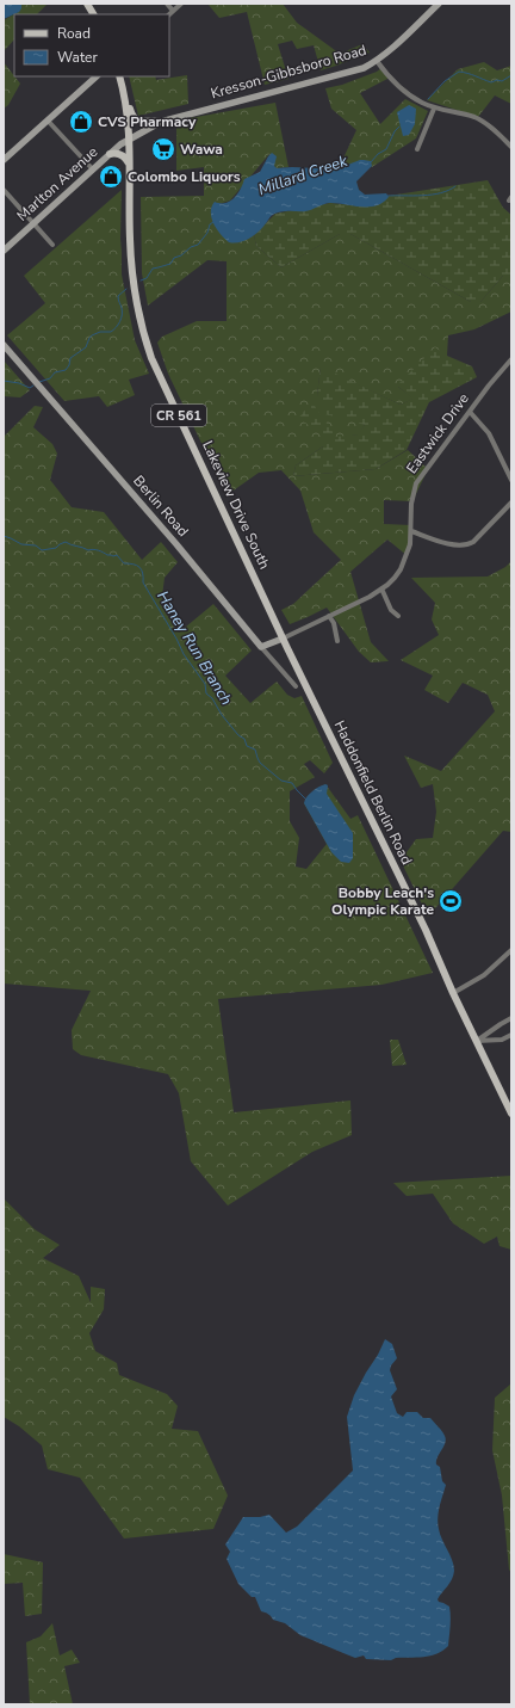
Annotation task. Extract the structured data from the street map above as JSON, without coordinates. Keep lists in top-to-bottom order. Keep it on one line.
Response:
{"streets":{"main road":["CR 561","Lakeview Drive South","Haddonfield Berlin Road"],"street":["Kresson-Gibbsboro Road","Marlton Avenue","Eastwick Drive","Berlin Road"]},"crossings":[["Kresson-Gibbsboro Road","Marlton Avenue"],["Kresson-Gibbsboro Road","Lakeview Drive South"],["Marlton Avenue","Lakeview Drive South"],["Eastwick Drive","Lakeview Drive South"],["Eastwick Drive","Berlin Road"],["Eastwick Drive","Haddonfield Berlin Road"],["Lakeview Drive South","Haddonfield Berlin Road"]],"water":["Millard Creek","Haney Run Branch"],"places":{"shop":["CVS Pharmacy","Colombo Liquors"],"supermarket":["Wawa"],"sports":["Bobby Leach's Olympic Karate"]},"legend":["Road","Water"]}
